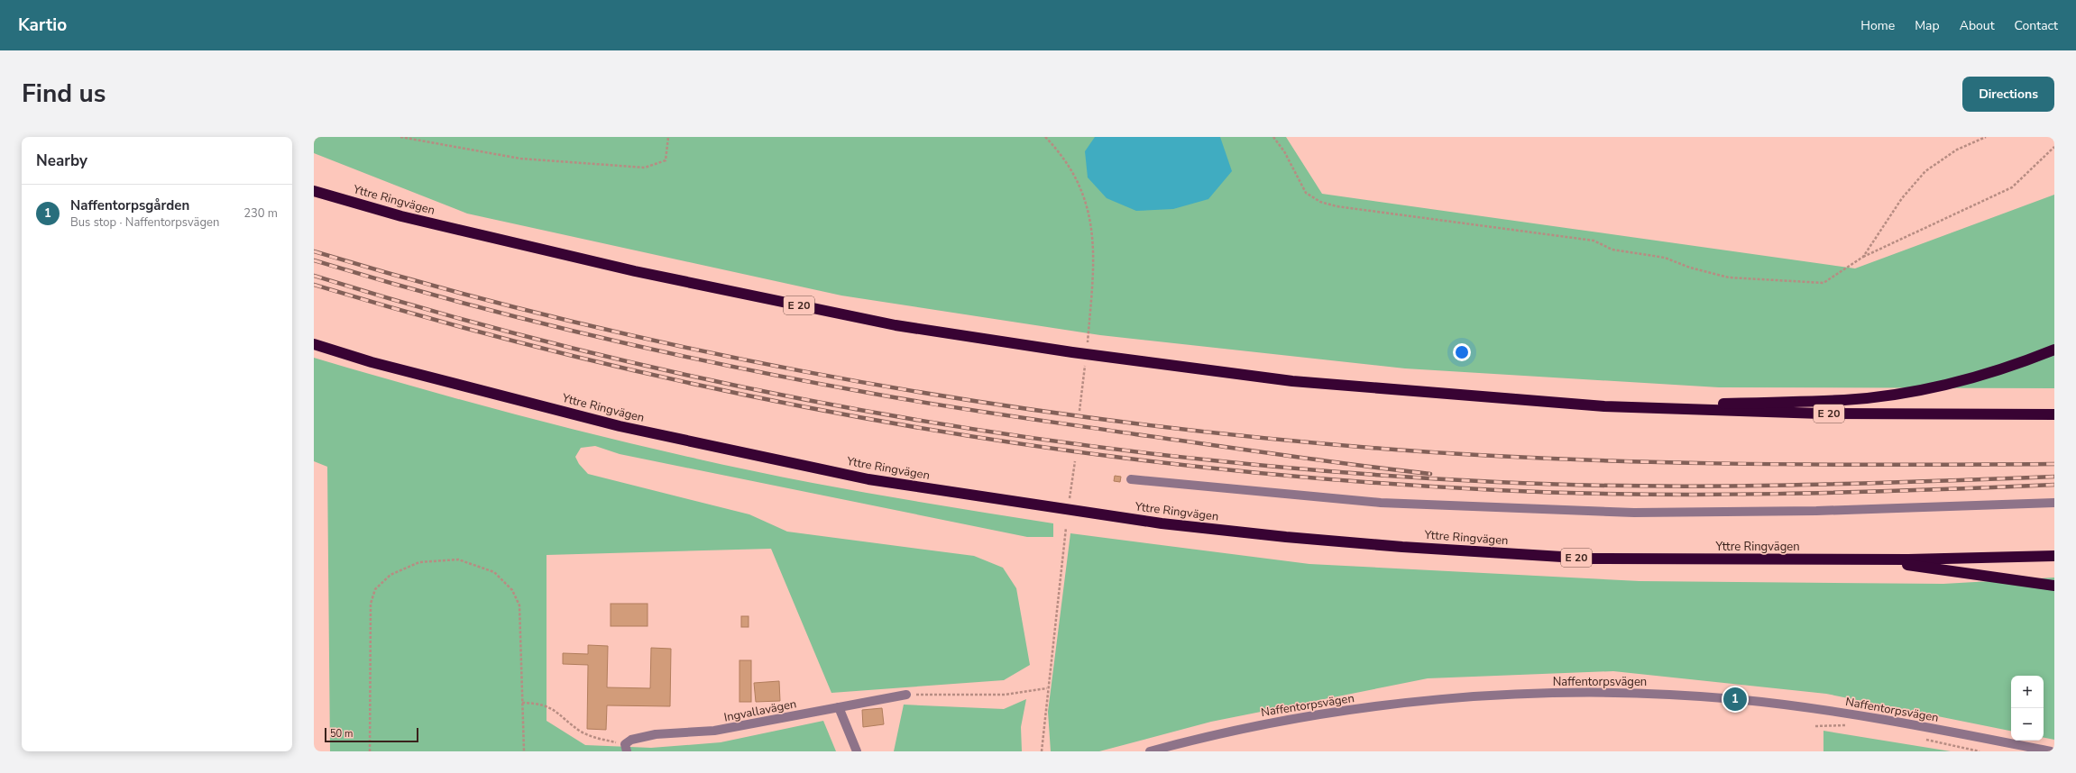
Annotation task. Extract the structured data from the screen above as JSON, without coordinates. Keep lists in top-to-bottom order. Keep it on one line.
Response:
{"streets":{"highway":["Yttre Ringvägen","E 20"],"street":["Naffentorpsvägen","Ingvallavägen"]},"scale_bar":"50 m","page":{"header":"Kartio","nav":["Home","Map","About","Contact"],"title":"Find us","buttons":"Directions","heading":"Nearby","list":[{"mark":"1","name":"Naffentorpsgården","note":"Bus stop · Naffentorpsvägen","value":"230 m"}],"map_buttons":["+","−"],"pins":"1","scale":"50 m"}}
